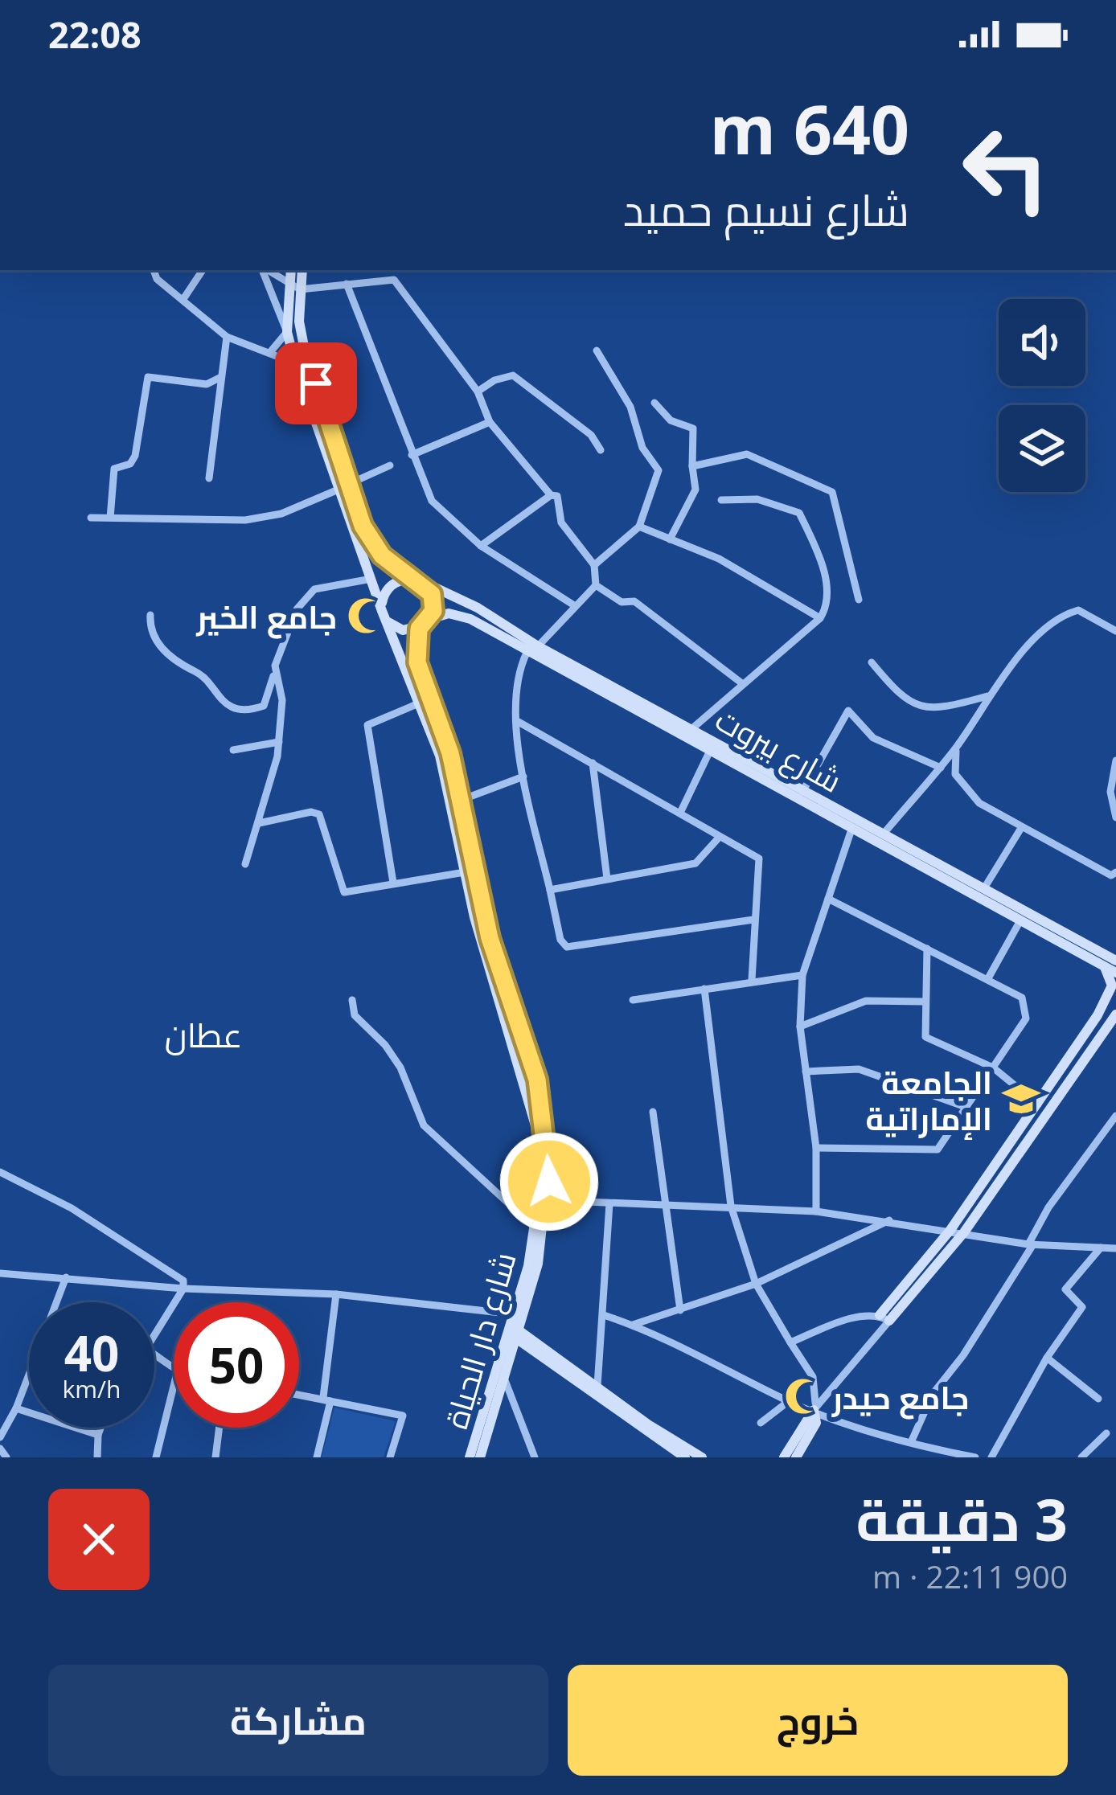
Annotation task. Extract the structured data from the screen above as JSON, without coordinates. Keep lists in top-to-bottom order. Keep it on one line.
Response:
{"streets":{"main road":["شارع بيروت","شارع دار الحياة"]},"crossings":[["شارع بيروت","شارع دار الحياة"]],"districts":["عطان"],"places":{"mosque":["جامع الخير","جامع حيدر"],"school or university":["الجامعة الإماراتية"]},"page":{"status":"22:08","turn":["640 m","شارع نسيم حميد"],"speed":"40 km/h","limit":"50","heading":["3 دقيقة","900 m · 22:11"],"buttons":["خروج","مشاركة"]}}
